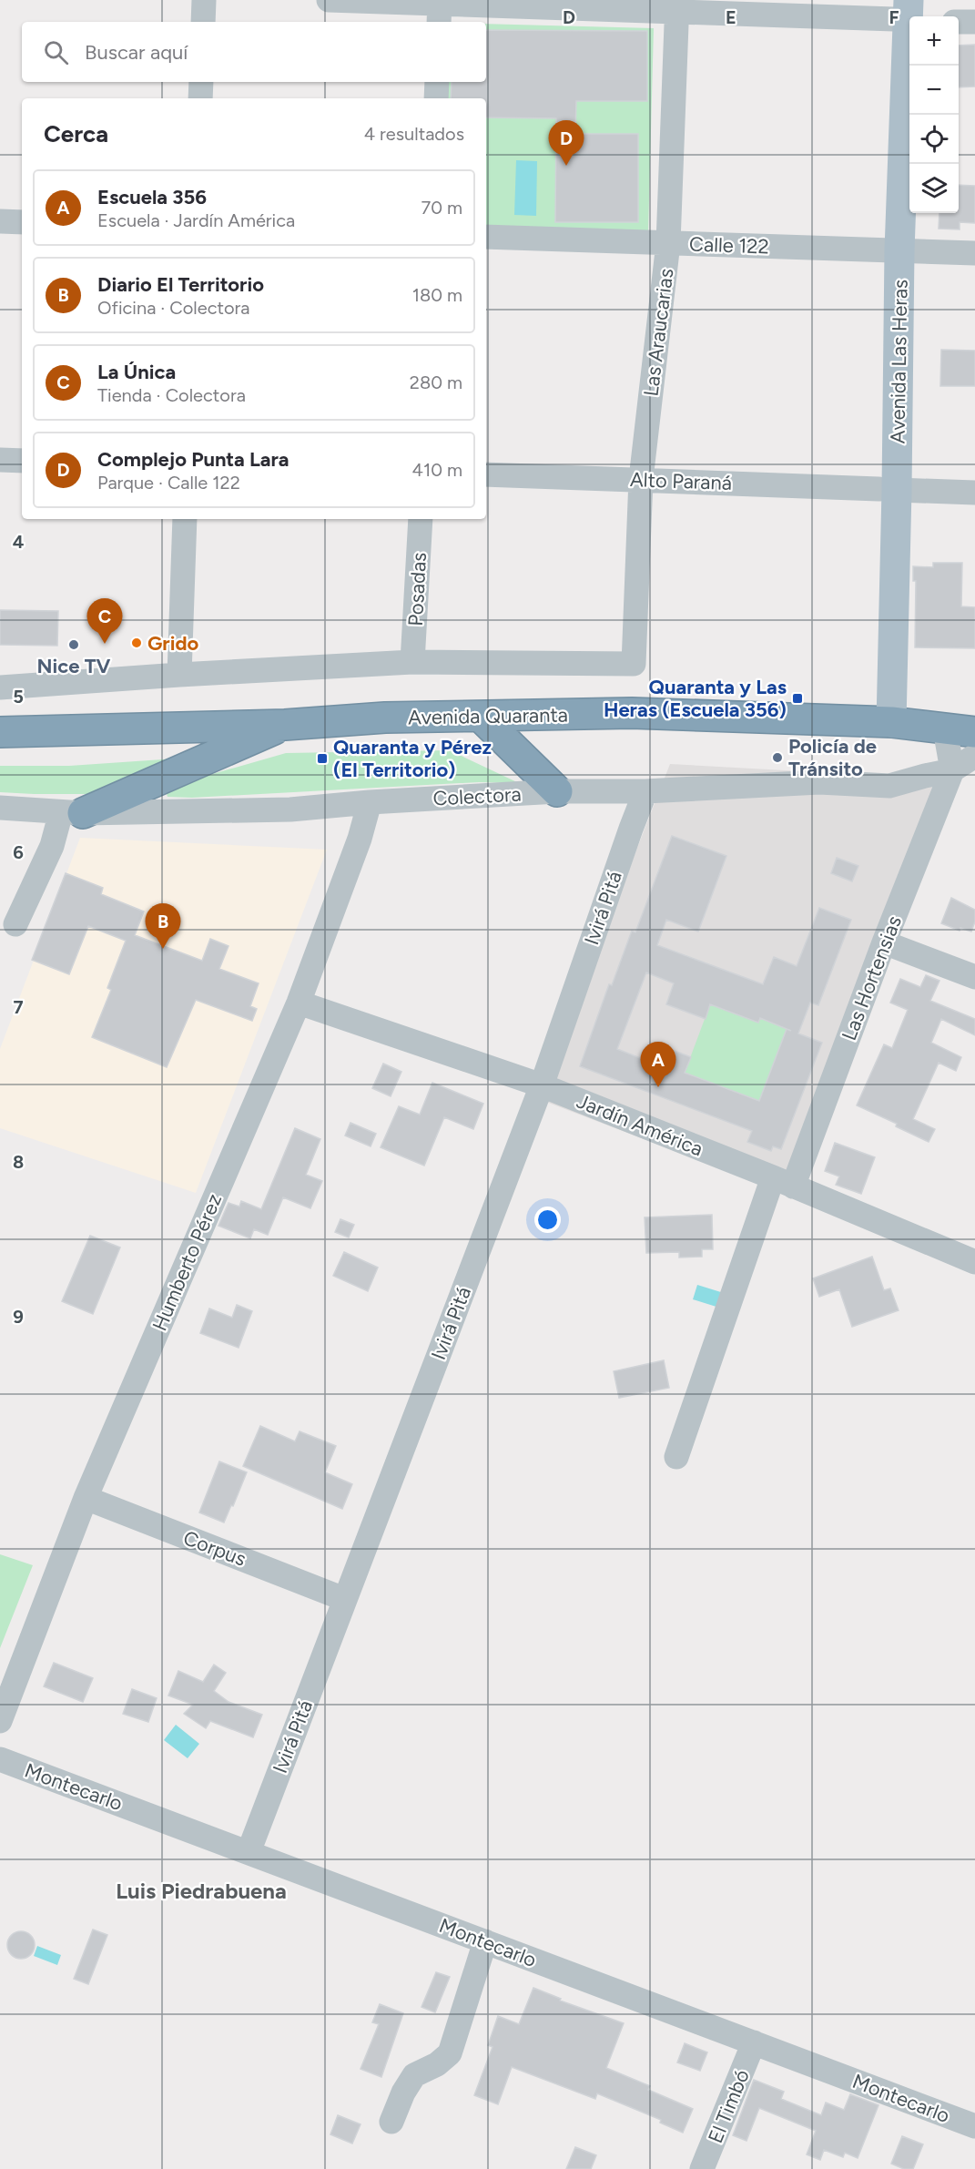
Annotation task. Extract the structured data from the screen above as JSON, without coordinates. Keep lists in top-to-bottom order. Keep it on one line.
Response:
{"streets":{"highway":["Avenida Quaranta"],"main road":["Avenida Las Heras"],"street":["Calle 122","Las Araucarias","Alto Paraná","Posadas","Colectora","Ivirá Pitá","Las Hortensias","Jardín América","Humberto Pérez","Corpus","Montecarlo","El Timbó"]},"crossings":[["Calle 122","Las Araucarias"],["Calle 122","Avenida Las Heras"],["Las Araucarias","Alto Paraná"],["Las Araucarias","Posadas"],["Avenida Las Heras","Alto Paraná"],["Avenida Las Heras","Avenida Quaranta"],["Colectora","Ivirá Pitá"],["Colectora","Las Hortensias"],["Colectora","Humberto Pérez"],["Ivirá Pitá","Jardín América"],["Ivirá Pitá","Corpus"],["Ivirá Pitá","Montecarlo"],["Las Hortensias","Jardín América"],["Jardín América","Humberto Pérez"],["Humberto Pérez","Corpus"],["Montecarlo","El Timbó"]],"districts":["Luis Piedrabuena"],"places":{"other":["Grido","Nice TV","Policía de Tránsito"],"transit":["Quaranta y Las Heras (Escuela 356)","Quaranta y Pérez (El Territorio)"]},"page":{"map_buttons":["+","−"],"search":"Buscar aquí","heading":["Cerca","4 resultados"],"pins":["D","C","B","A"],"list":[{"mark":"A","name":"Escuela 356","note":"Escuela · Jardín América","value":"70 m"},{"mark":"B","name":"Diario El Territorio","note":"Oficina · Colectora","value":"180 m"},{"mark":"C","name":"La Única","note":"Tienda · Colectora","value":"280 m"},{"mark":"D","name":"Complejo Punta Lara","note":"Parque · Calle 122","value":"410 m"}]},"grid":{"columns":["D","E","F"],"rows":["4","5","6","7","8","9"]}}
